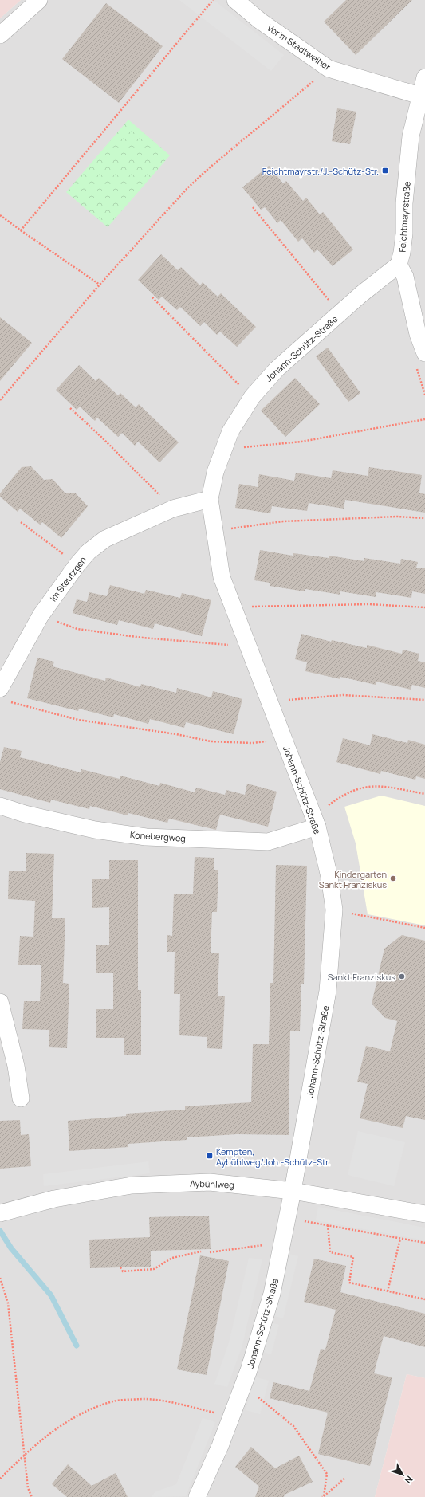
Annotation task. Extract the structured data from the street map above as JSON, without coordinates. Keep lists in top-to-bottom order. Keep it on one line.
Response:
{"streets":{"street":["Vor'm Stadtweiher","Feichtmayrstraße","Johann-Schütz-Straße","Im Steufzgen","Konebergweg","Aybühlweg"]},"crossings":[["Vor'm Stadtweiher","Feichtmayrstraße"],["Feichtmayrstraße","Johann-Schütz-Straße"],["Johann-Schütz-Straße","Im Steufzgen"],["Johann-Schütz-Straße","Konebergweg"],["Johann-Schütz-Straße","Aybühlweg"]],"places":{"transit":["Feichtmayrstr./J.-Schütz-Str.","Kempten, Aybühlweg/Joh.-Schütz-Str."],"other":["Kindergarten Sankt Franziskus","Sankt Franziskus"]},"north":"bottom right"}
